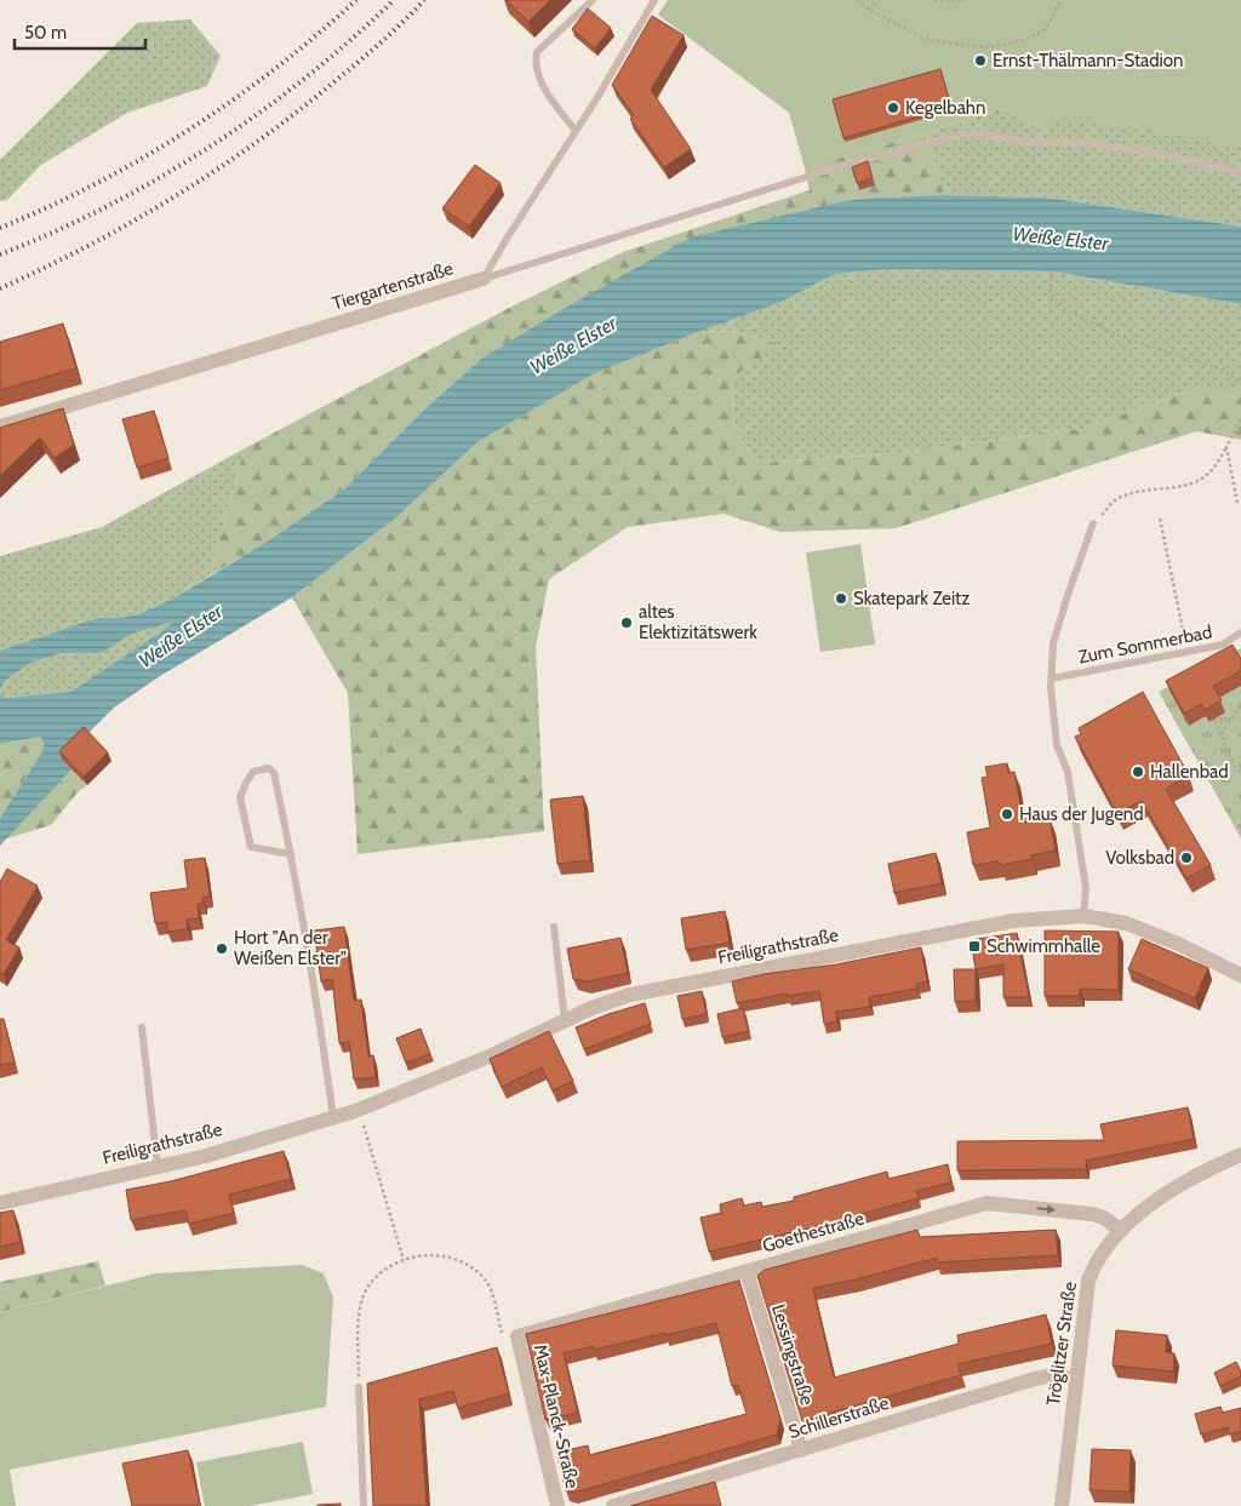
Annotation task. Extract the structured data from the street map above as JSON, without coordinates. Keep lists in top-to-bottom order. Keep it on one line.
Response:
{"streets":{"street":["Tiergartenstraße","Freiligrathstraße","Goethestraße","Tröglitzer Straße","Lessingstraße","Max-Planck-Straße","Schillerstraße"],"lane":["Zum Sommerbad"]},"crossings":[["Zum Sommerbad","Freiligrathstraße"],["Goethestraße","Tröglitzer Straße"],["Goethestraße","Lessingstraße"],["Goethestraße","Max-Planck-Straße"],["Tröglitzer Straße","Schillerstraße"],["Lessingstraße","Schillerstraße"]],"one_way":["Goethestraße"],"water":["Weiße Elster"],"places":{"other":["Ernst-Thälmann-Stadion","Kegelbahn","Skatepark Zeitz","altes Elektizitätswerk","Hallenbad","Haus der Jugend","Volksbad","Hort \"An der Weißen Elster\""],"transit":["Schwimmhalle"]},"scale_bar":"50 m"}
